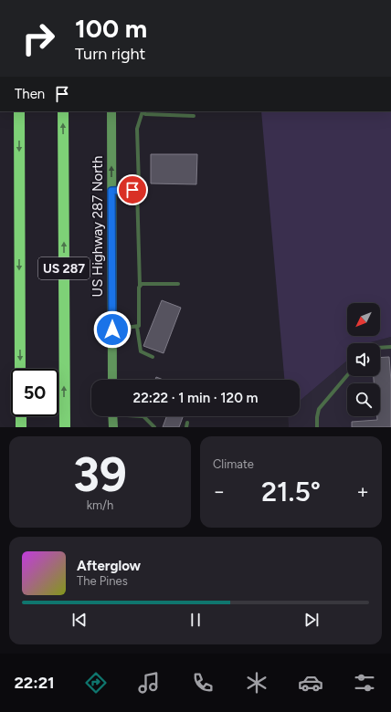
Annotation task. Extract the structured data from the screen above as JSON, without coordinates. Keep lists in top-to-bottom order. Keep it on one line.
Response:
{"streets":{"highway":["US 287"],"main road":["US Highway 287 North"]},"north":"bottom left","page":{"turn":["100 m","Turn right"],"then":"Then","limit":"50","trip":"22:22 · 1 min · 120 m","tile":[["39","km/h"],"Climate"],"heat":["−","21.5°","+"],"song":["Afterglow","The Pines"],"tabs":"22:21"}}
